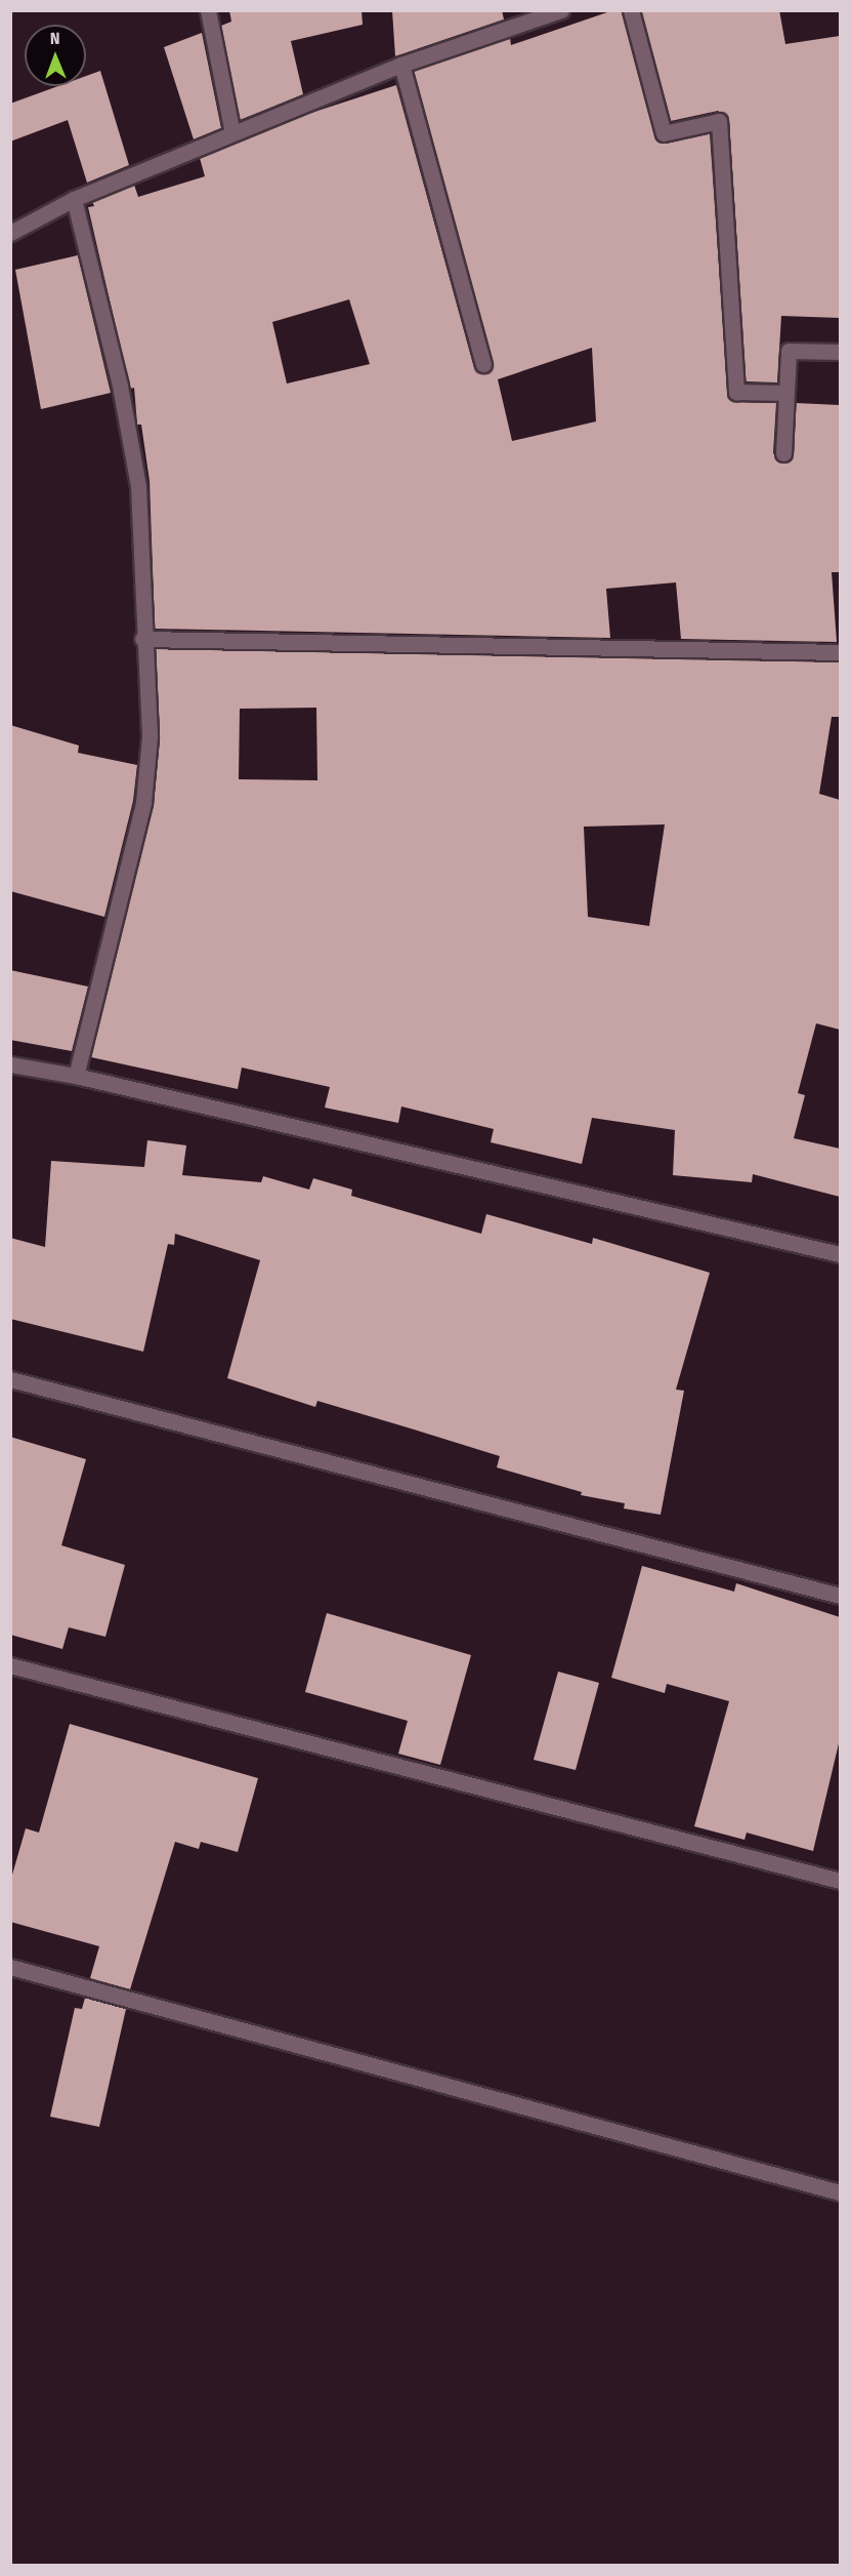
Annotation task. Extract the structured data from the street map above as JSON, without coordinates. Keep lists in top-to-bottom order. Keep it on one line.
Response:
{"north":"top"}
